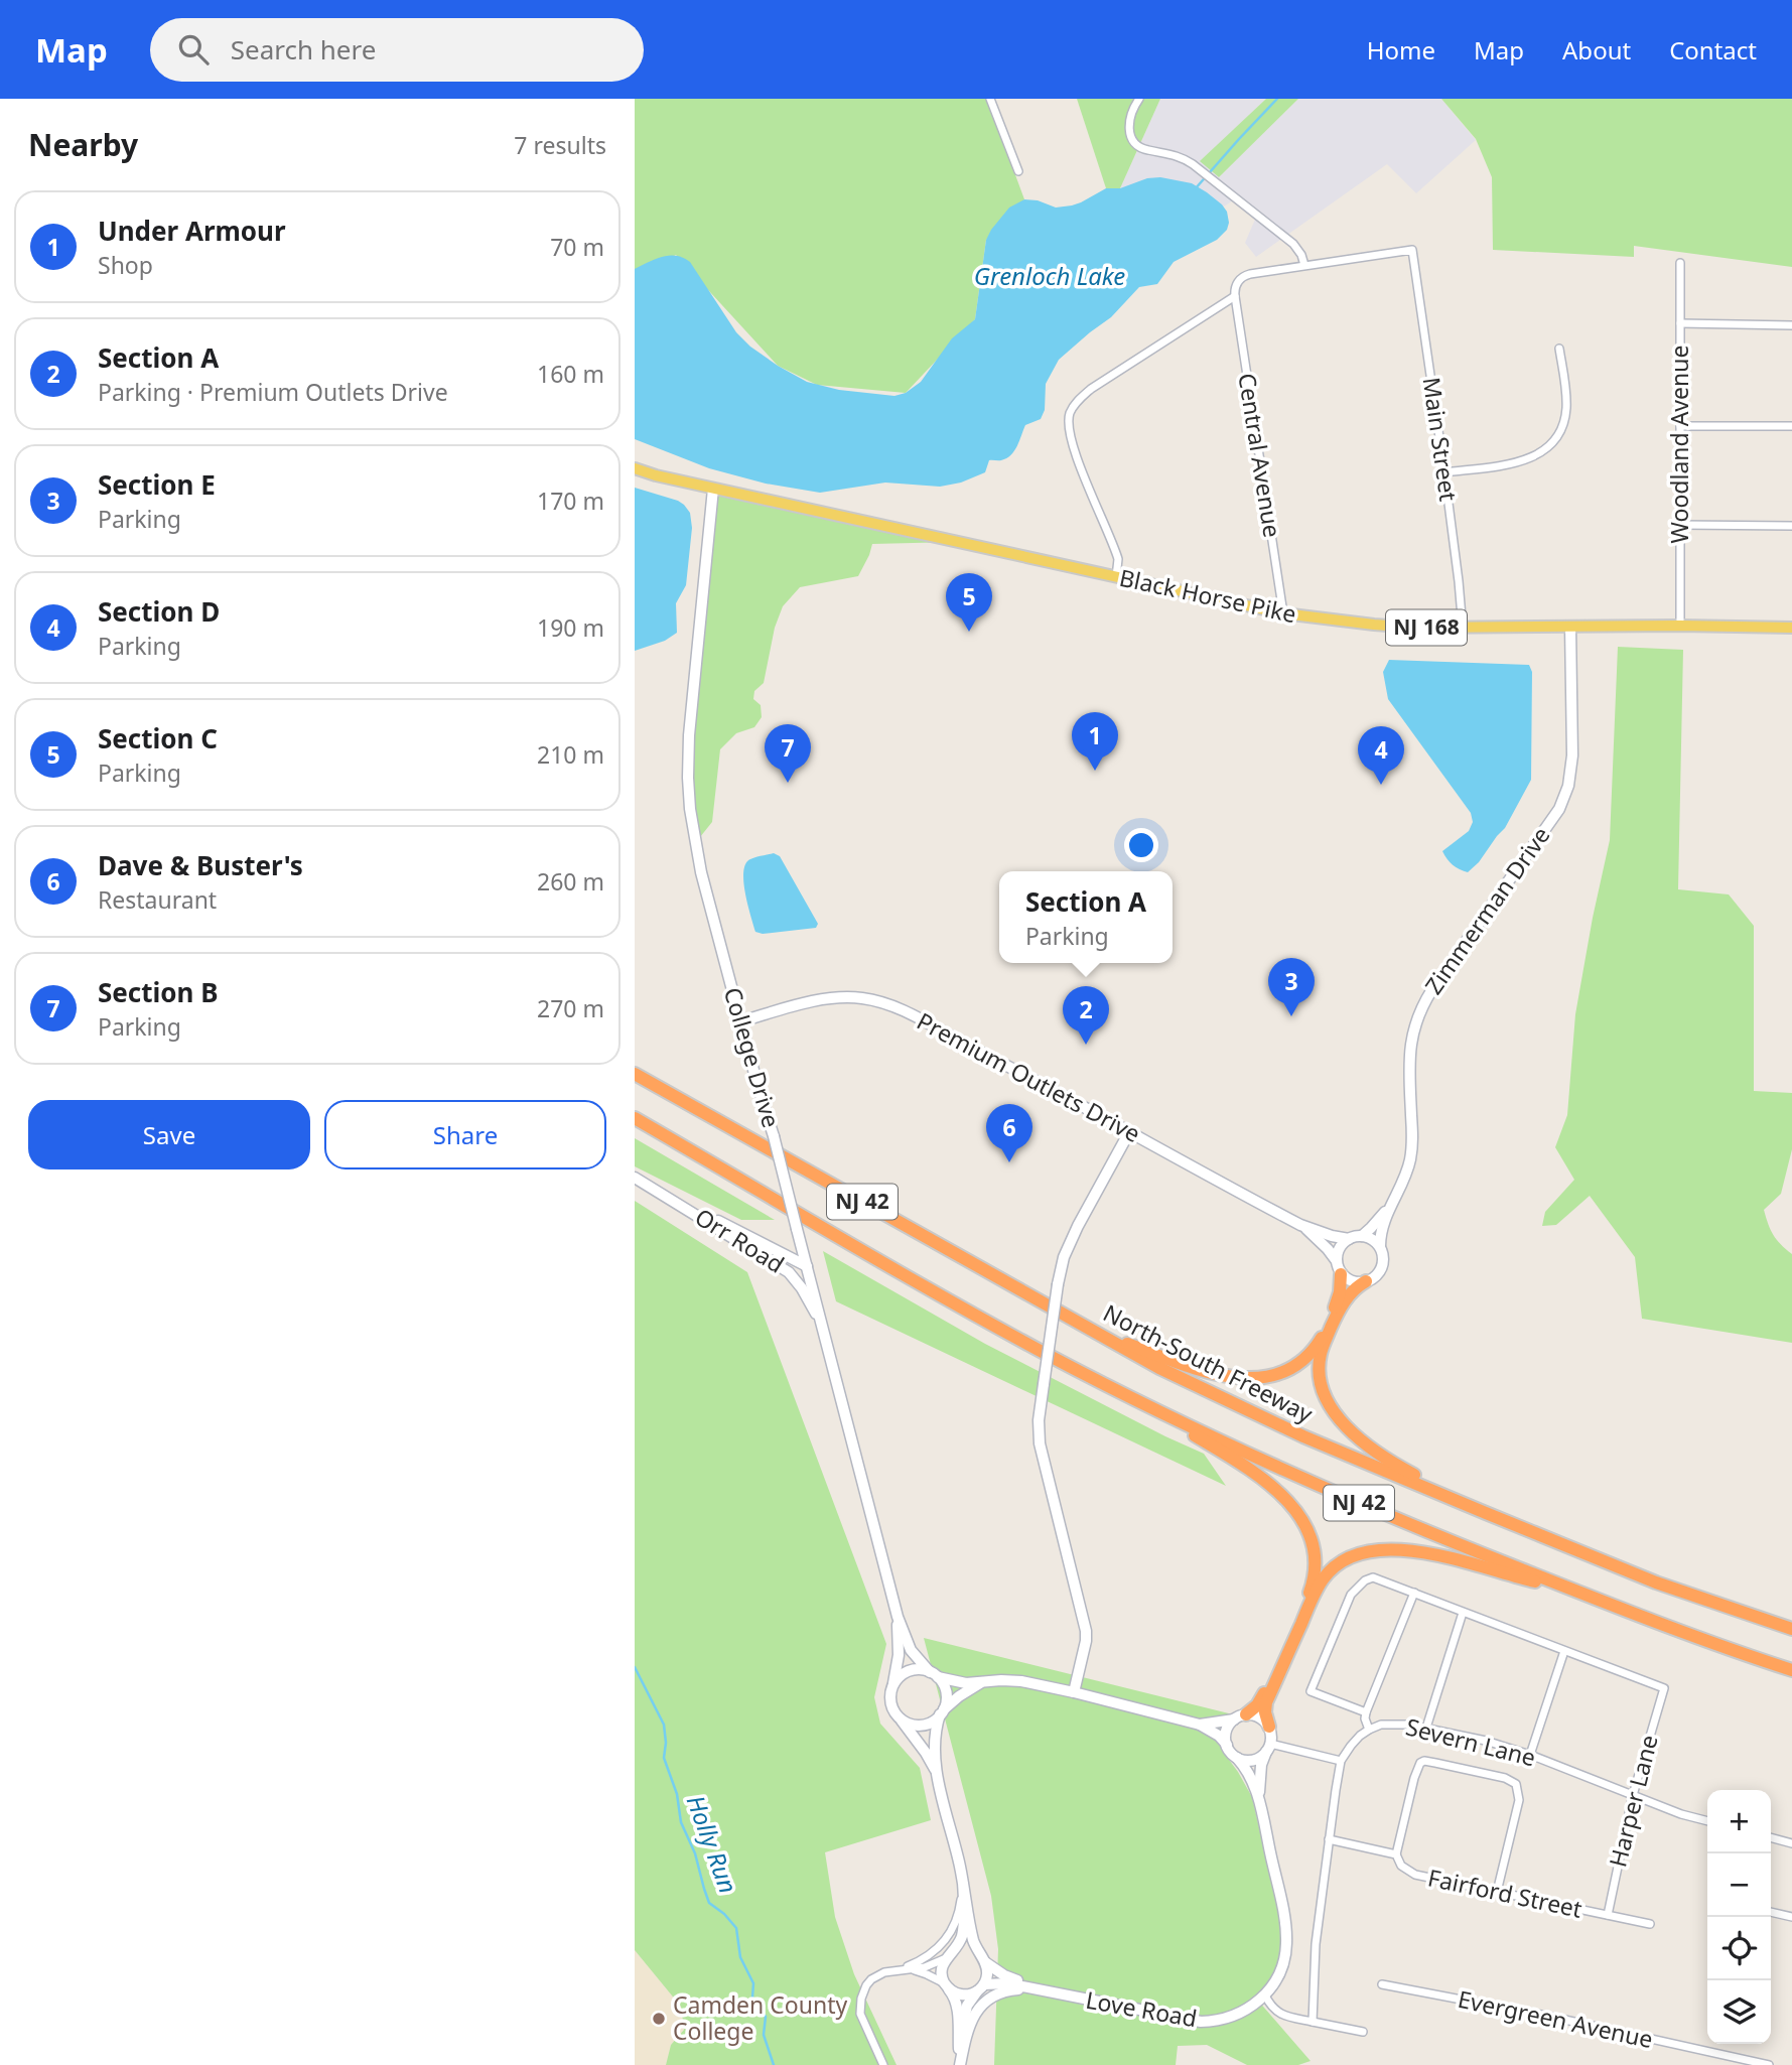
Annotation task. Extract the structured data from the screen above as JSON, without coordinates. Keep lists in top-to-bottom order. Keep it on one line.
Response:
{"streets":{"highway":["NJ 42","North-South Freeway"],"main road":["Black Horse Pike","NJ 168"],"street":["Main Street","Woodland Avenue","Central Avenue","Zimmerman Drive","College Drive","Premium Outlets Drive","Orr Road","Severn Lane","Harper Lane","Fairford Street","Love Road","Evergreen Avenue"]},"crossings":[["Main Street","Black Horse Pike"],["Woodland Avenue","Black Horse Pike"],["Central Avenue","Black Horse Pike"],["Black Horse Pike","Zimmerman Drive"],["Black Horse Pike","College Drive"],["Zimmerman Drive","Premium Outlets Drive"],["College Drive","Premium Outlets Drive"],["College Drive","Orr Road"],["Severn Lane","Harper Lane"],["Harper Lane","Fairford Street"]],"water":["Grenloch Lake","Holly Run"],"places":["Camden County College"],"page":{"header":"Map","search":"Search here","nav":["Home","Map","About","Contact"],"heading":["Nearby","7 results"],"list":[{"mark":"1","name":"Under Armour","note":"Shop","value":"70 m"},{"mark":"2","name":"Section A","note":"Parking · Premium Outlets Drive","value":"160 m"},{"mark":"3","name":"Section E","note":"Parking","value":"170 m"},{"mark":"4","name":"Section D","note":"Parking","value":"190 m"},{"mark":"5","name":"Section C","note":"Parking","value":"210 m"},{"mark":"6","name":"Dave & Buster's","note":"Restaurant","value":"260 m"},{"mark":"7","name":"Section B","note":"Parking","value":"270 m"}],"pins":["5","1","7","4","3","2","6"],"popup":["Section A","Parking"],"buttons":["Save","Share"],"map_buttons":["+","−"]}}
